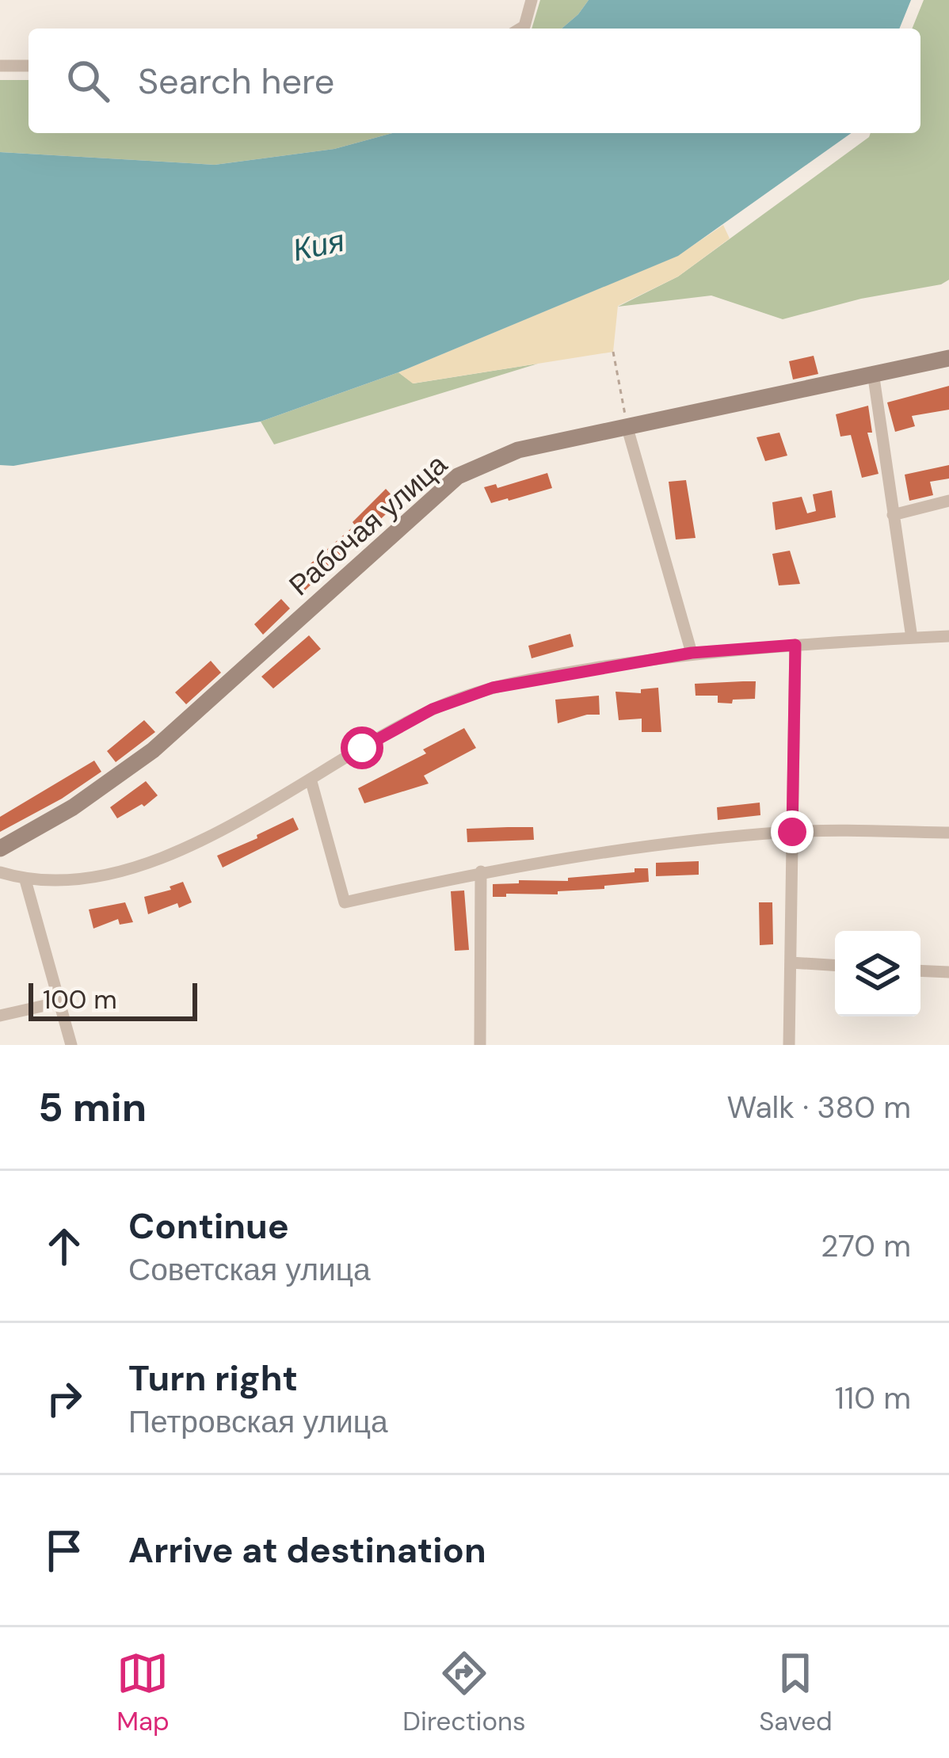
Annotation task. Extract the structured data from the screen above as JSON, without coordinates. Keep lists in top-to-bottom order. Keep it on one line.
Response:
{"streets":{"main road":["Рабочая улица"]},"water":["Кия"],"scale_bar":"100 m","page":{"search":"Search here","scale":"100 m","heading":["5 min","Walk · 380 m"],"list":[["Continue","Советская улица","270 m"],["Turn right","Петровская улица","110 m"],"Arrive at destination"],"nav":["Map","Directions","Saved"]}}
